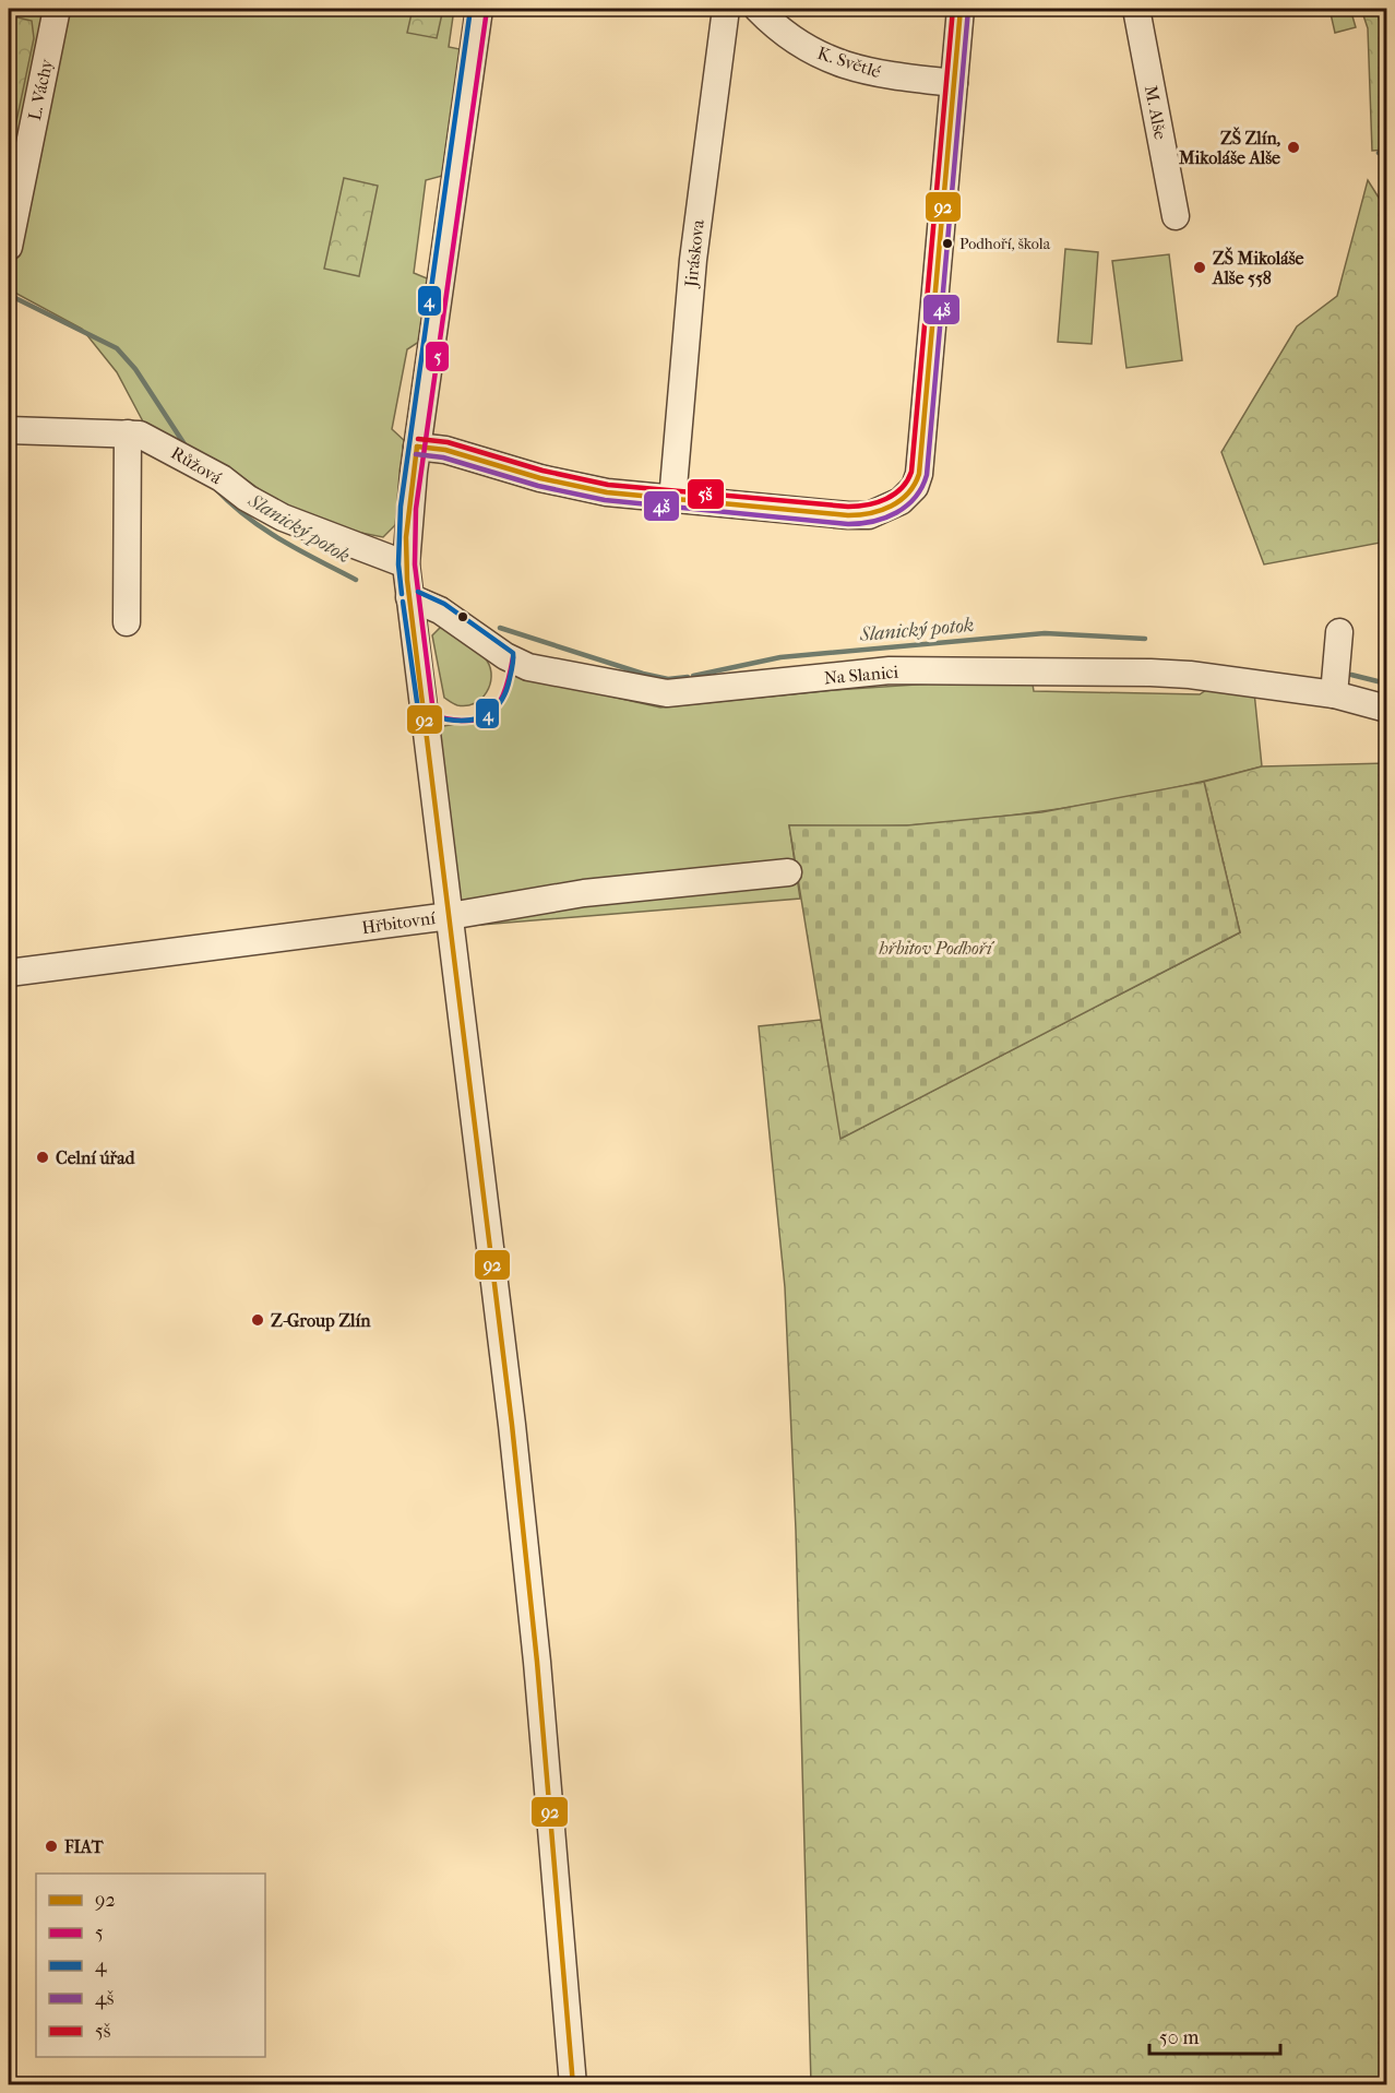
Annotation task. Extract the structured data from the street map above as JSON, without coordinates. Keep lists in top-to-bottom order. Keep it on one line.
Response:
{"streets":{"street":["K. Světlé","L. Váchy","M. Alše","Jiráskova","Růžová","Na Slanici","Hřbitovní"]},"crossings":[["Růžová","Na Slanici"]],"water":["Slanický potok"],"parks":["hřbitov Podhoří"],"places":["ZŠ Zlín, Mikoláše Alše","Podhoří, škola","ZŠ Mikoláše Alše 558","Celní úřad","Z-Group Zlín","FIAT"],"lines":["transit line 92","transit line 4","transit line 5š","transit line 5","transit line 4š"],"legend":["92","5","4","4š","5š"],"scale_bar":"50 m"}
